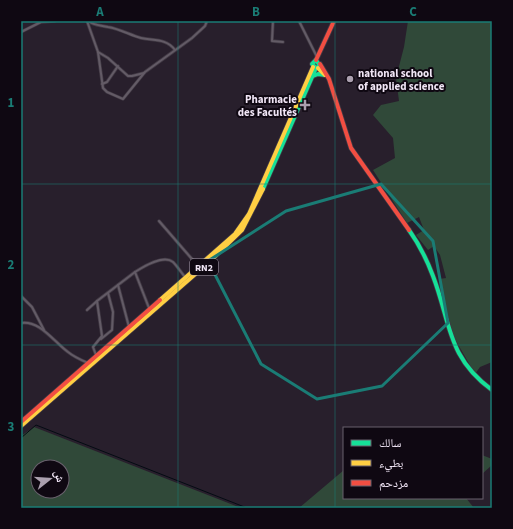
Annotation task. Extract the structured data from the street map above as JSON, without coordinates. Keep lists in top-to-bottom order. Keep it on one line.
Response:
{"streets":{"main road":["RN2"]},"places":{"other":["national school of applied science"],"health":["Pharmacie des Facultés"]},"legend":["سالك","بطيء","مزدحم"],"north":"right","grid":{"columns":["A","B","C"],"rows":["1","2","3"]}}
